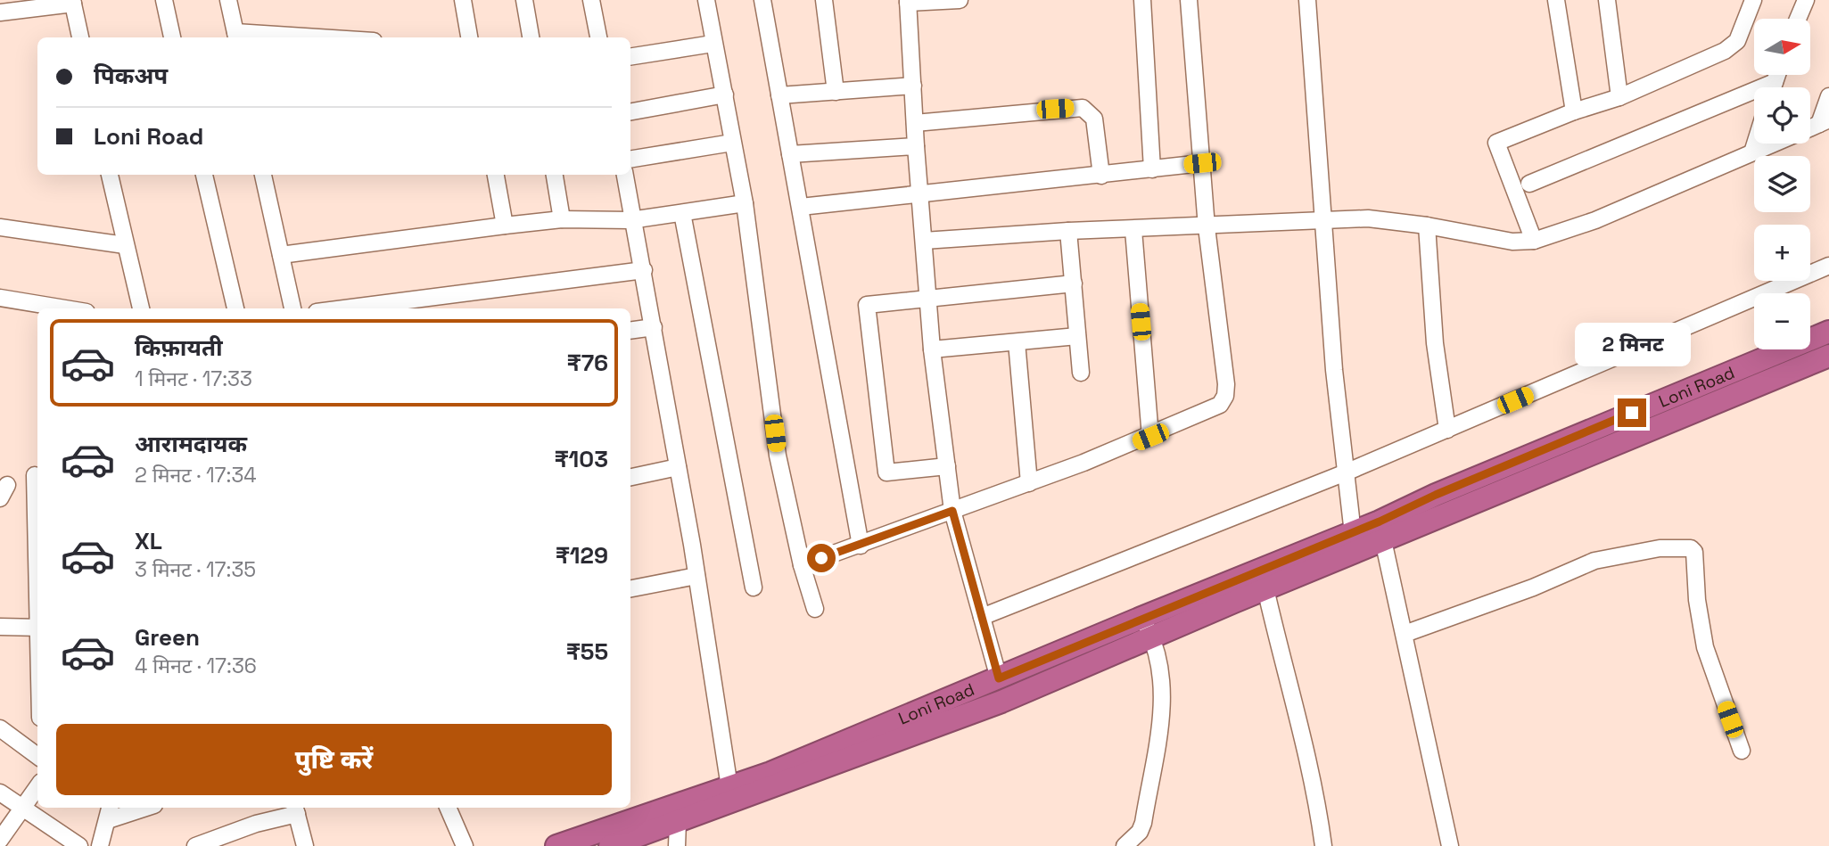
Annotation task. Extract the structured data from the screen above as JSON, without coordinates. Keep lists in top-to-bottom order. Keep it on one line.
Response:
{"streets":{"highway":["Loni Road"]},"north":"right","page":{"map_buttons":["+","−"],"banner":["पिकअप","Loni Road"],"list":[{"name":"किफ़ायती","note":"1 मिनट · 17:33","value":"₹76"},{"name":"आरामदायक","note":"2 मिनट · 17:34","value":"₹103"},{"name":"XL","note":"3 मिनट · 17:35","value":"₹129"},{"name":"Green","note":"4 मिनट · 17:36","value":"₹55"}],"bubble":"2 मिनट","buttons":"पुष्टि करें"}}
